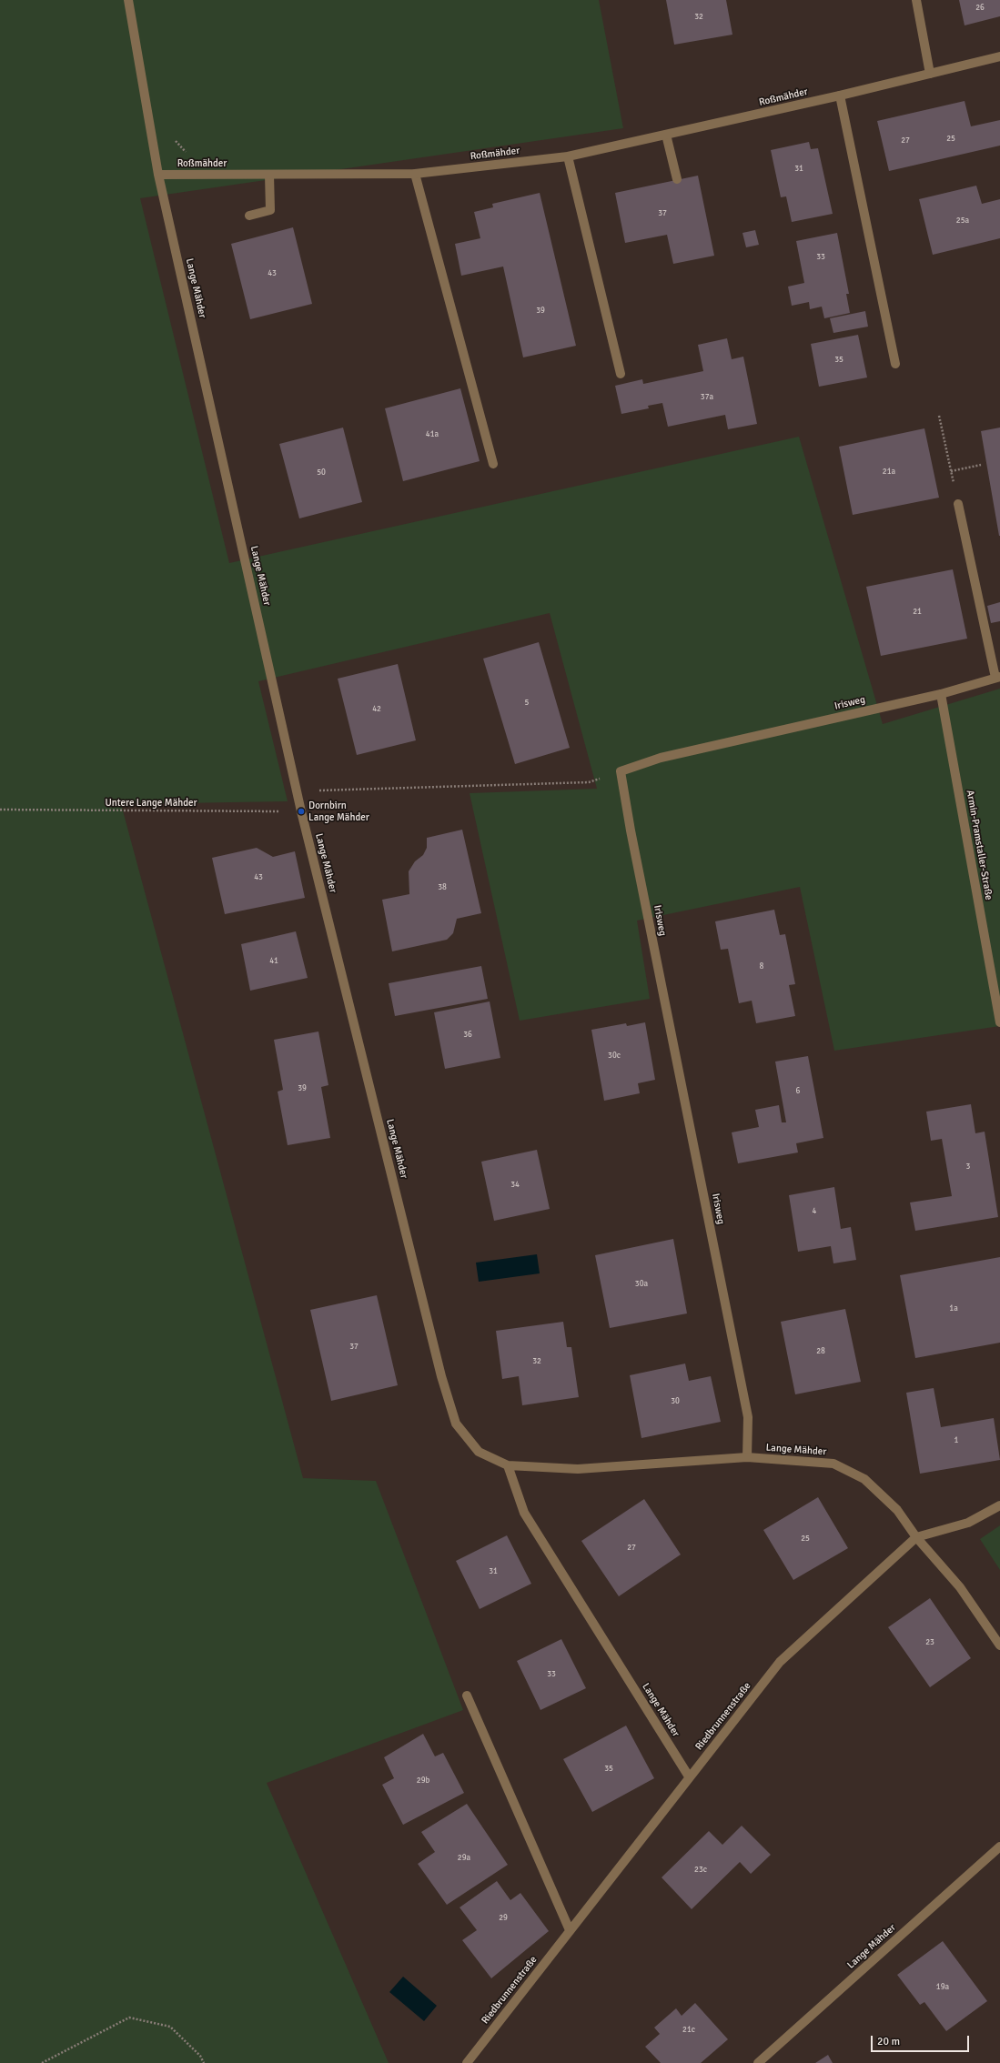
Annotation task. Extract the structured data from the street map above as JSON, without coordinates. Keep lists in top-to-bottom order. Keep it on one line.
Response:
{"streets":{"street":["Roßmähder","Lange Mähder","Irisweg","Armin-Pramstaller-Straße","Riedbrunnenstraße"],"path":["Untere Lange Mähder"]},"crossings":[["Roßmähder","Lange Mähder"],["Lange Mähder","Irisweg"],["Lange Mähder","Untere Lange Mähder"],["Lange Mähder","Riedbrunnenstraße"],["Irisweg","Armin-Pramstaller-Straße"]],"places":["Dornbirn Lange Mähder"],"house_numbers":["26","32","25","27","31","37","25a","33","43","39","35","37a","41a","21a","50","21","5","42","43","38","41","8","36","30c","39","6","3","34","4","30a","1a","37","28","32","30","1","25","27","31","23","33","35","29b","29a","23c","29","19a","21c"],"scale_bar":"20 m"}
